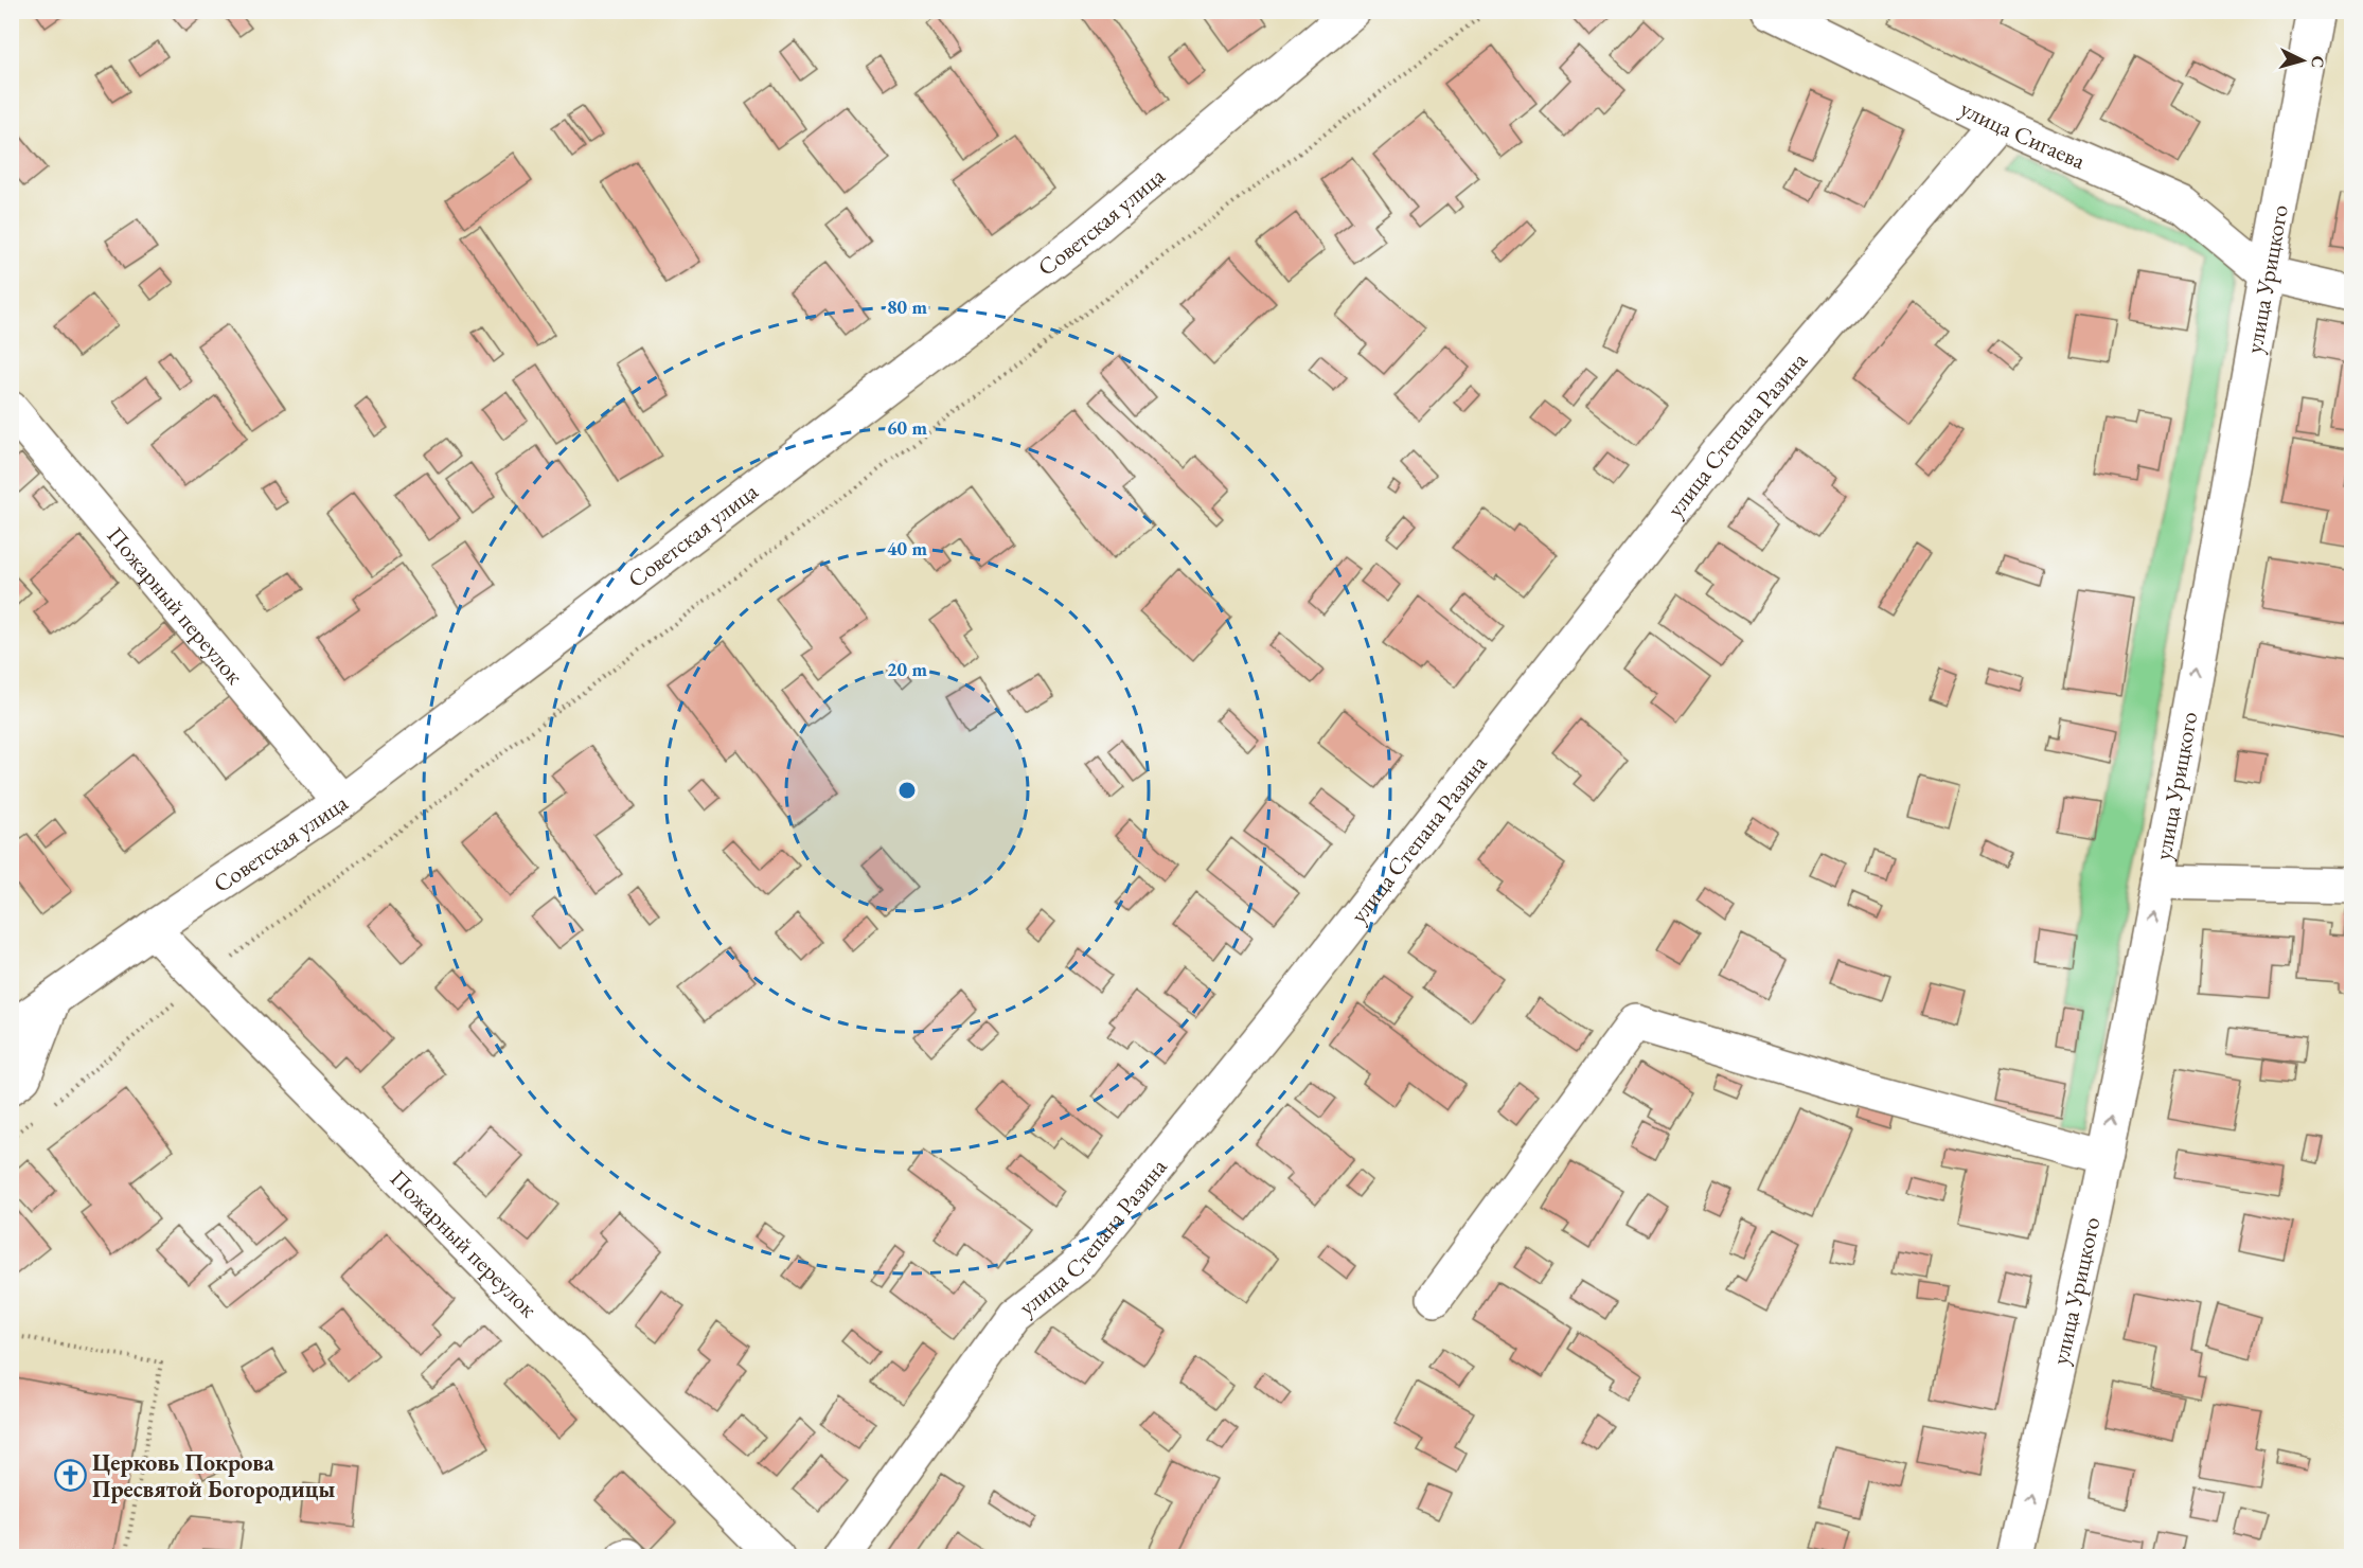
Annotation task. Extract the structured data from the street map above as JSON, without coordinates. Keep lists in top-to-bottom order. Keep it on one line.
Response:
{"streets":{"street":["улица Сигаева","Советская улица","улица Урицкого","улица Степана Разина","Пожарный переулок"]},"crossings":[["улица Сигаева","улица Урицкого"],["улица Сигаева","улица Степана Разина"],["Советская улица","Пожарный переулок"]],"one_way":["улица Урицкого"],"places":{"church":["Церковь Покрова Пресвятой Богородицы"]},"north":"right","rings":["80 m","60 m","40 m","20 m"]}
